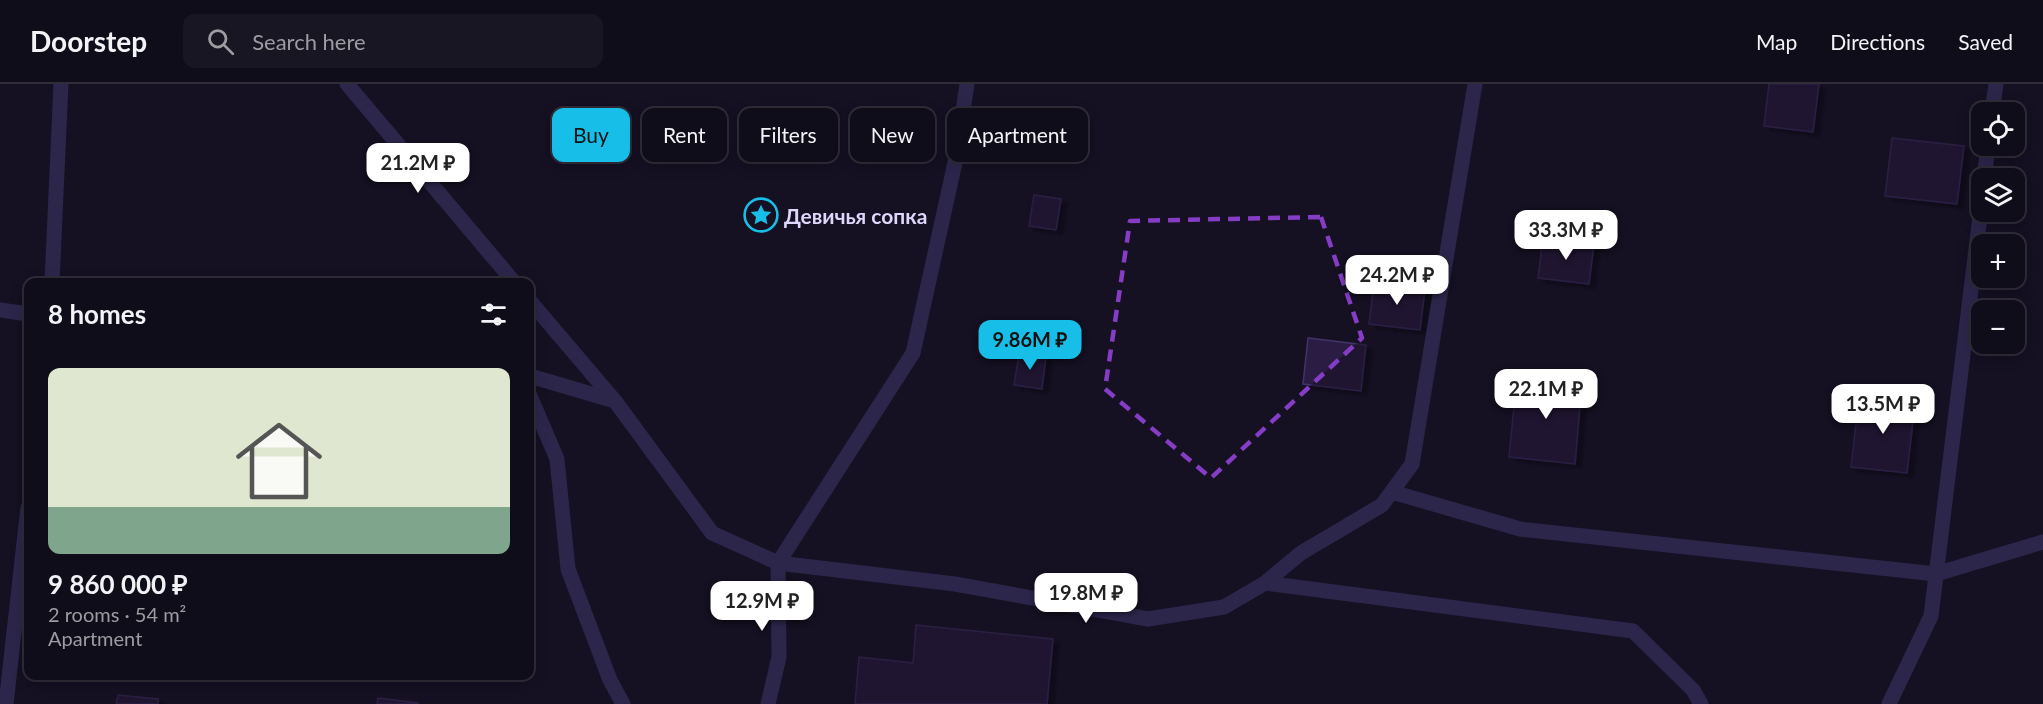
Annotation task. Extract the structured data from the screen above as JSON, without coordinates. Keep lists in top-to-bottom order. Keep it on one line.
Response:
{"places":{"place":["Девичья сопка"]},"page":{"header":"Doorstep","search":"Search here","nav":["Map","Directions","Saved"],"map_buttons":["+","−"],"chip":["Buy","Rent","Filters","New","Apartment"],"price":["21.2M ₽","33.3M ₽","24.2M ₽","9.86M ₽","22.1M ₽","13.5M ₽","19.8M ₽","12.9M ₽"],"heading":"8 homes","list":[{"name":"9 860 000 ₽","note":"2 rooms · 54 m² · Apartment"}]}}
